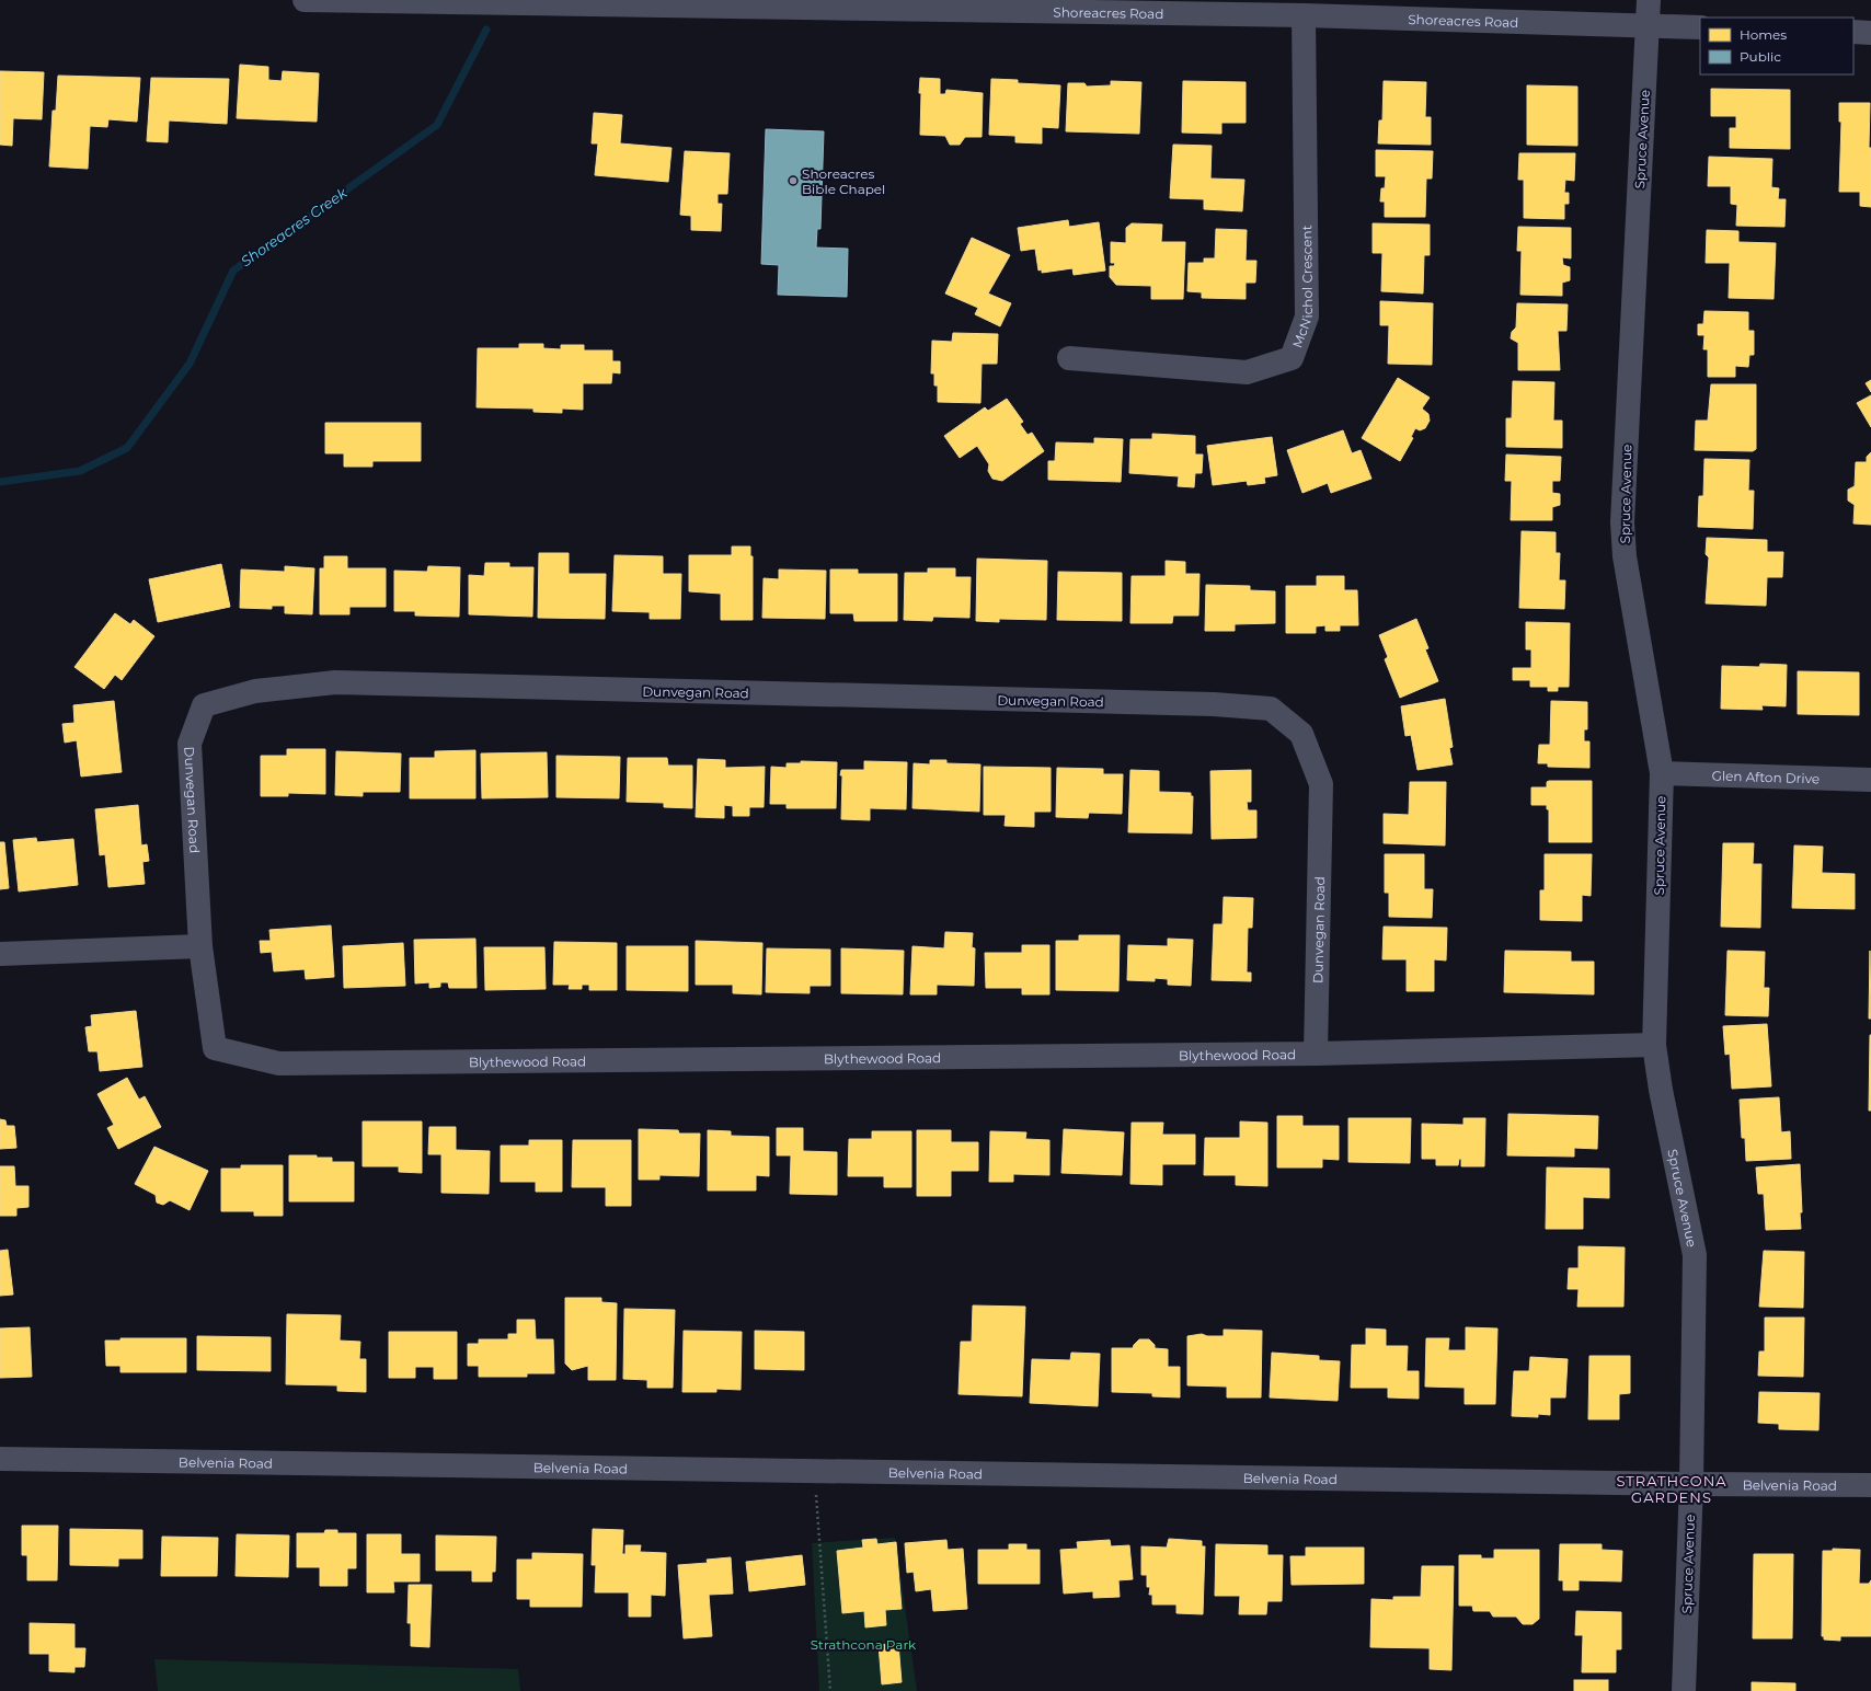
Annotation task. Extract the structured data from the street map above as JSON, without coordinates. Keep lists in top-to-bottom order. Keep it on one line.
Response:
{"streets":{"street":["Shoreacres Road","Spruce Avenue","McNichol Crescent","Dunvegan Road","Glen Afton Drive","Blythewood Road","Belvenia Road"]},"crossings":[["Shoreacres Road","Spruce Avenue"],["Shoreacres Road","McNichol Crescent"],["Spruce Avenue","Glen Afton Drive"],["Spruce Avenue","Blythewood Road"],["Spruce Avenue","Belvenia Road"],["Dunvegan Road","Blythewood Road"]],"districts":["STRATHCONA GARDENS"],"water":["Shoreacres Creek"],"parks":["Strathcona Park"],"places":["Shoreacres Bible Chapel"],"legend":["Homes","Public"]}
